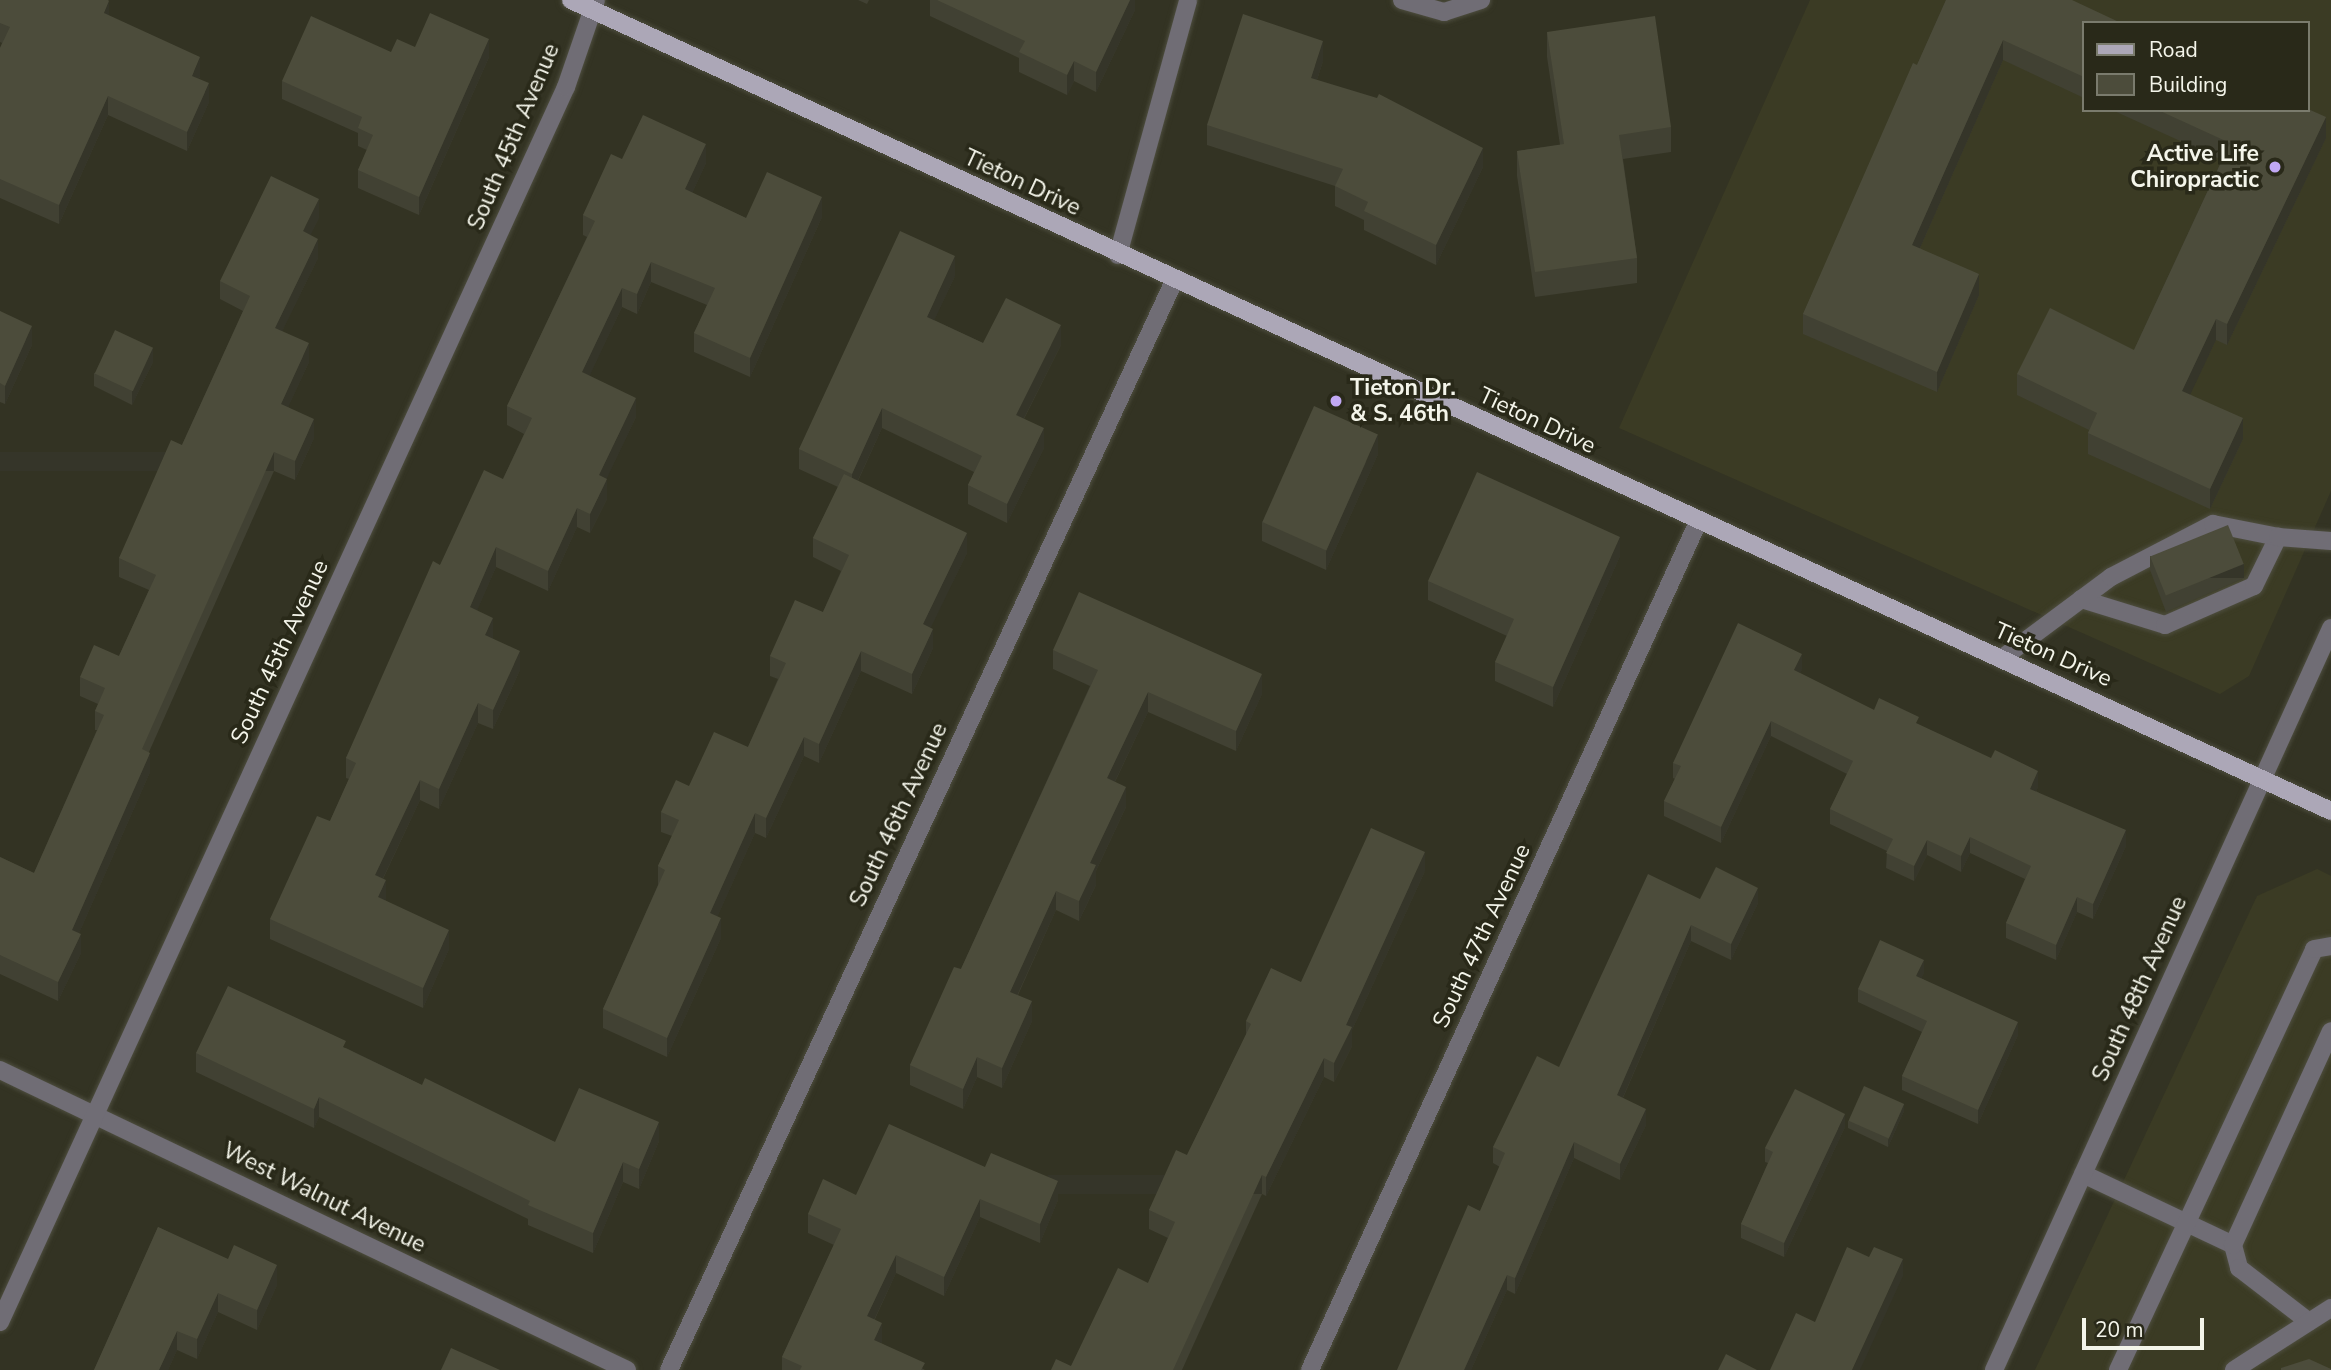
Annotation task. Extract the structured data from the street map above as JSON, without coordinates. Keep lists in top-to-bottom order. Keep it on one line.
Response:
{"streets":{"main road":["Tieton Drive"],"street":["South 45th Avenue","South 46th Avenue","South 47th Avenue","South 48th Avenue","West Walnut Avenue"]},"crossings":[["South 45th Avenue","Tieton Drive"],["South 45th Avenue","West Walnut Avenue"],["Tieton Drive","South 46th Avenue"],["Tieton Drive","South 47th Avenue"],["Tieton Drive","South 48th Avenue"]],"places":["Active Life Chiropractic","Tieton Dr. & S. 46th"],"legend":["Road","Building"],"scale_bar":"20 m"}
